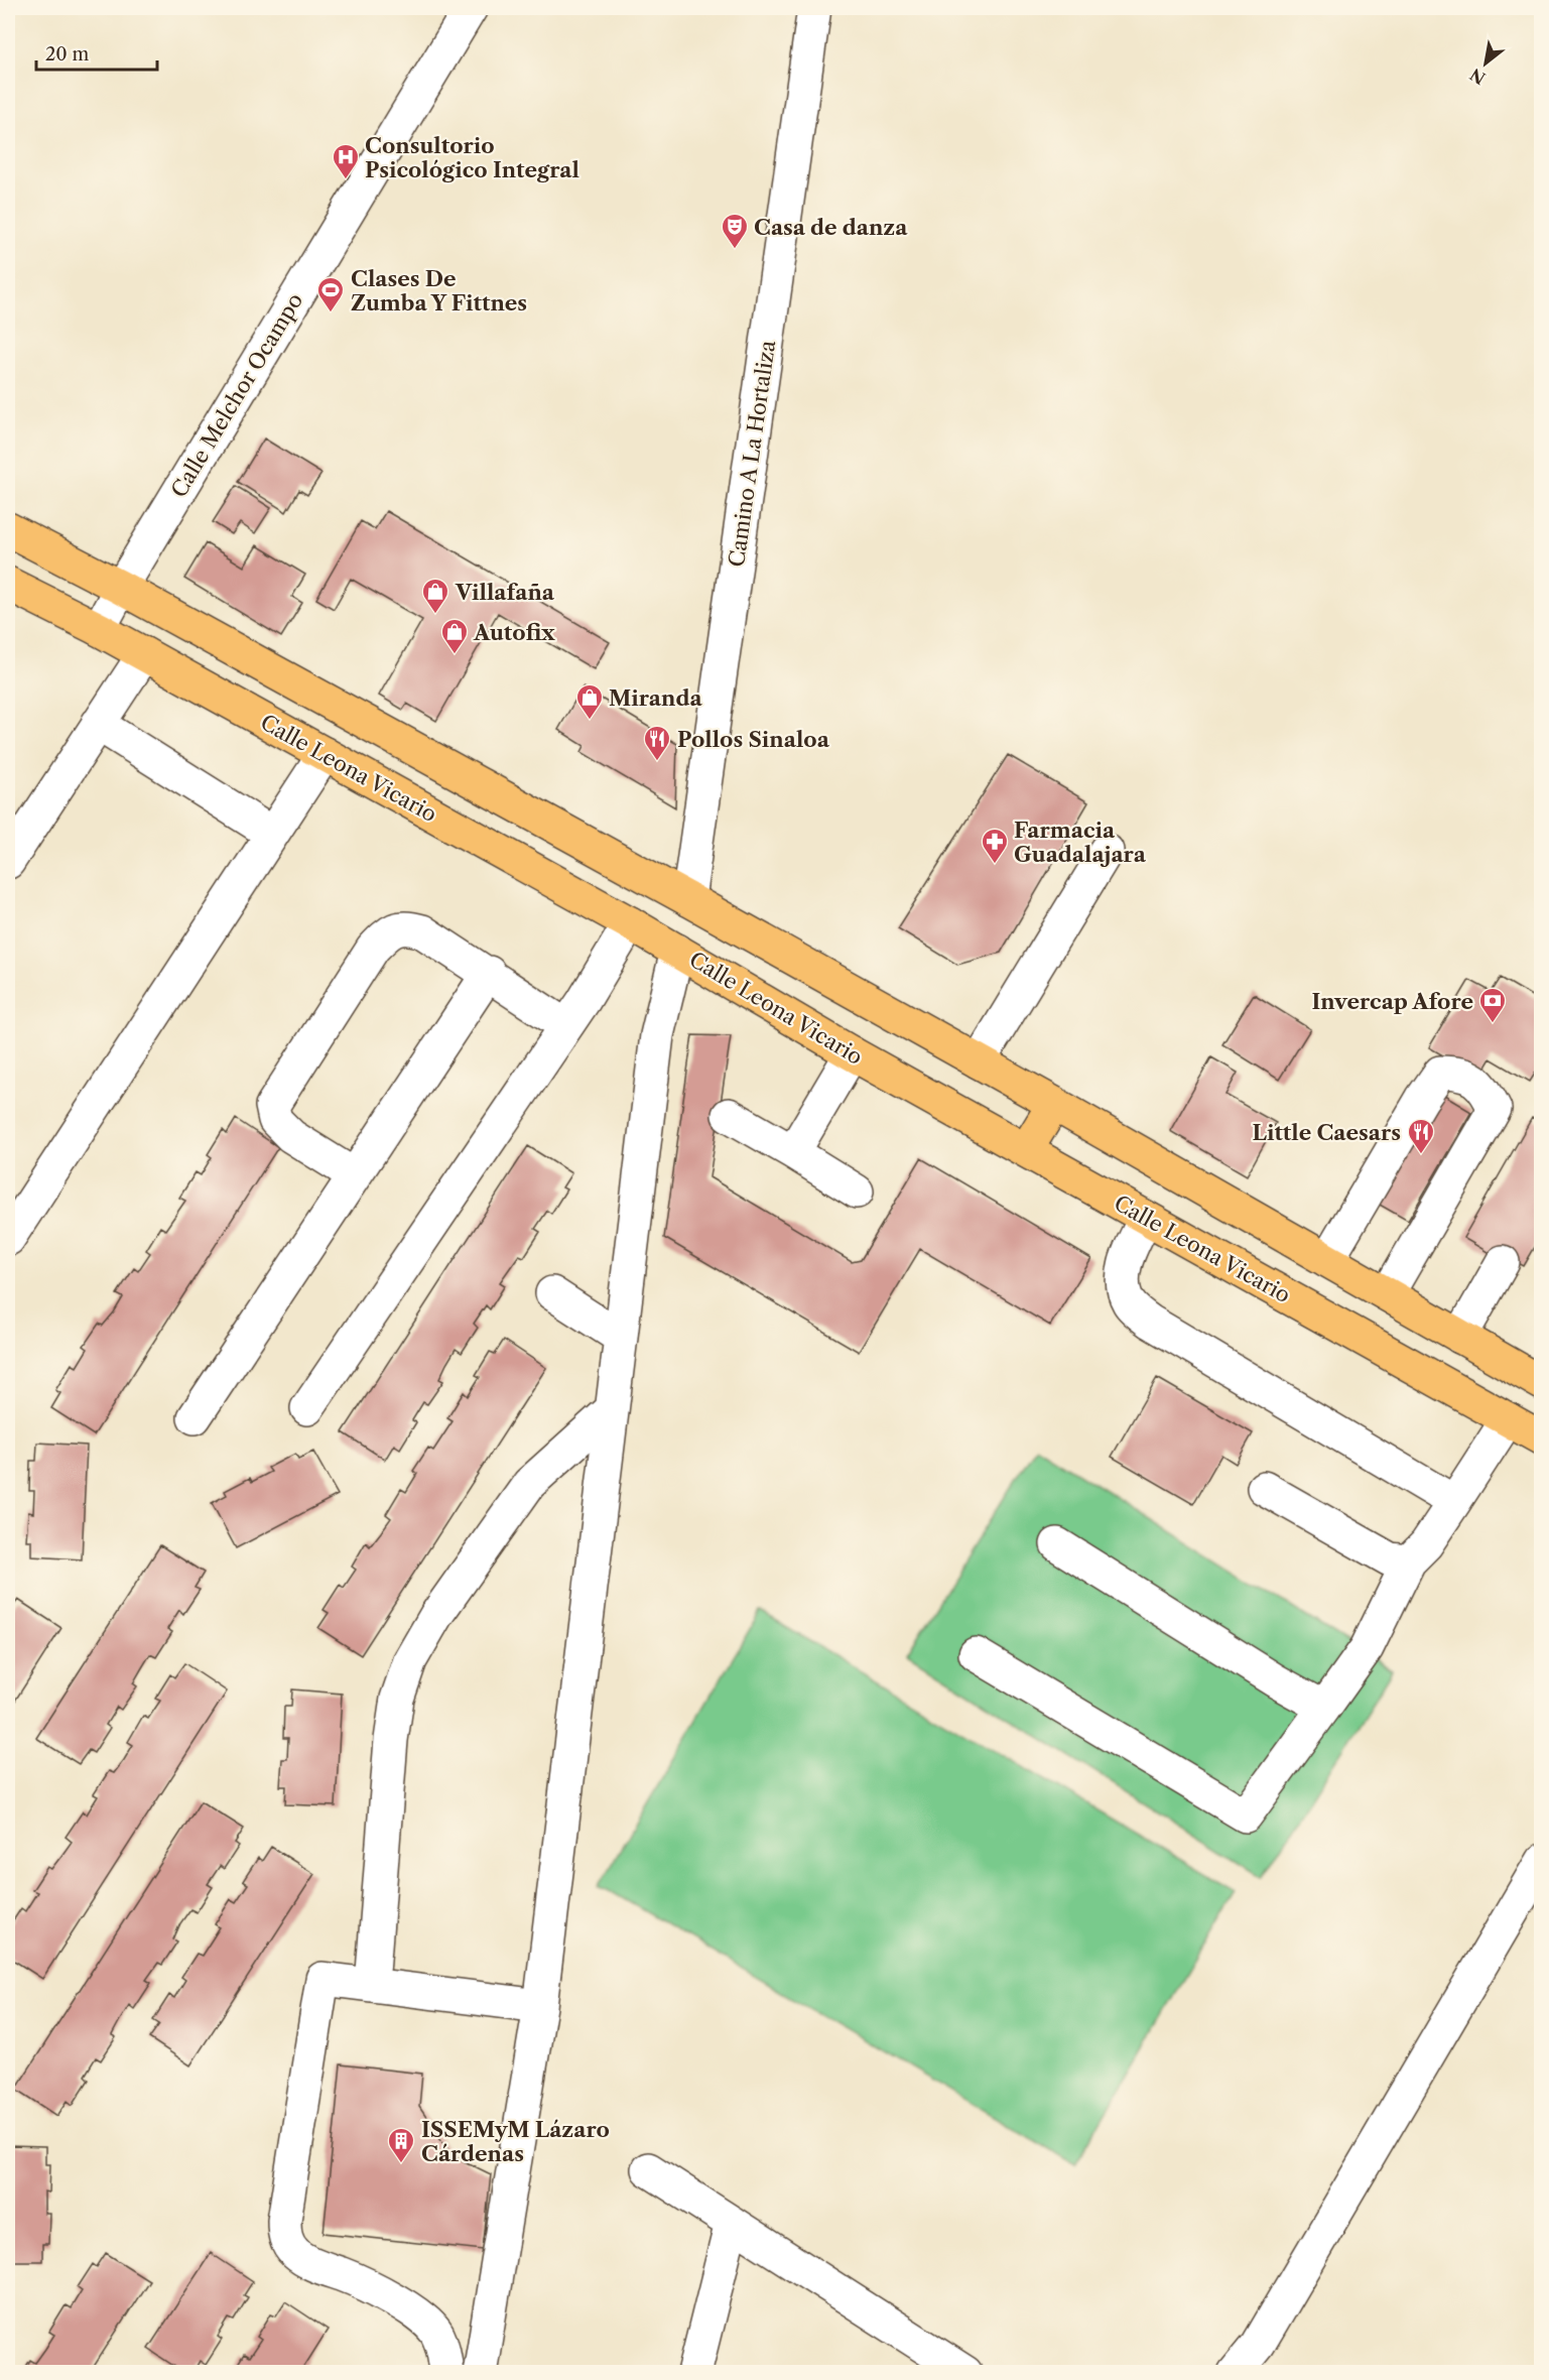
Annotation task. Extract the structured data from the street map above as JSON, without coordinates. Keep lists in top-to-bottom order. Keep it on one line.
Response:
{"streets":{"main road":["Calle Leona Vicario"],"street":["Calle Melchor Ocampo","Camino A La Hortaliza"]},"crossings":[["Calle Melchor Ocampo","Calle Leona Vicario"]],"places":{"hospital":["Consultorio Psicológico Integral"],"theatre":["Casa de danza"],"sports":["Clases De Zumba Y Fittnes"],"shop":["Villafaña","Autofix","Miranda"],"restaurant":["Pollos Sinaloa","Little Caesars"],"pharmacy":["Farmacia Guadalajara"],"bank":["Invercap Afore"],"building":["ISSEMyM Lázaro Cárdenas"]},"scale_bar":"20 m","north":"bottom left"}
